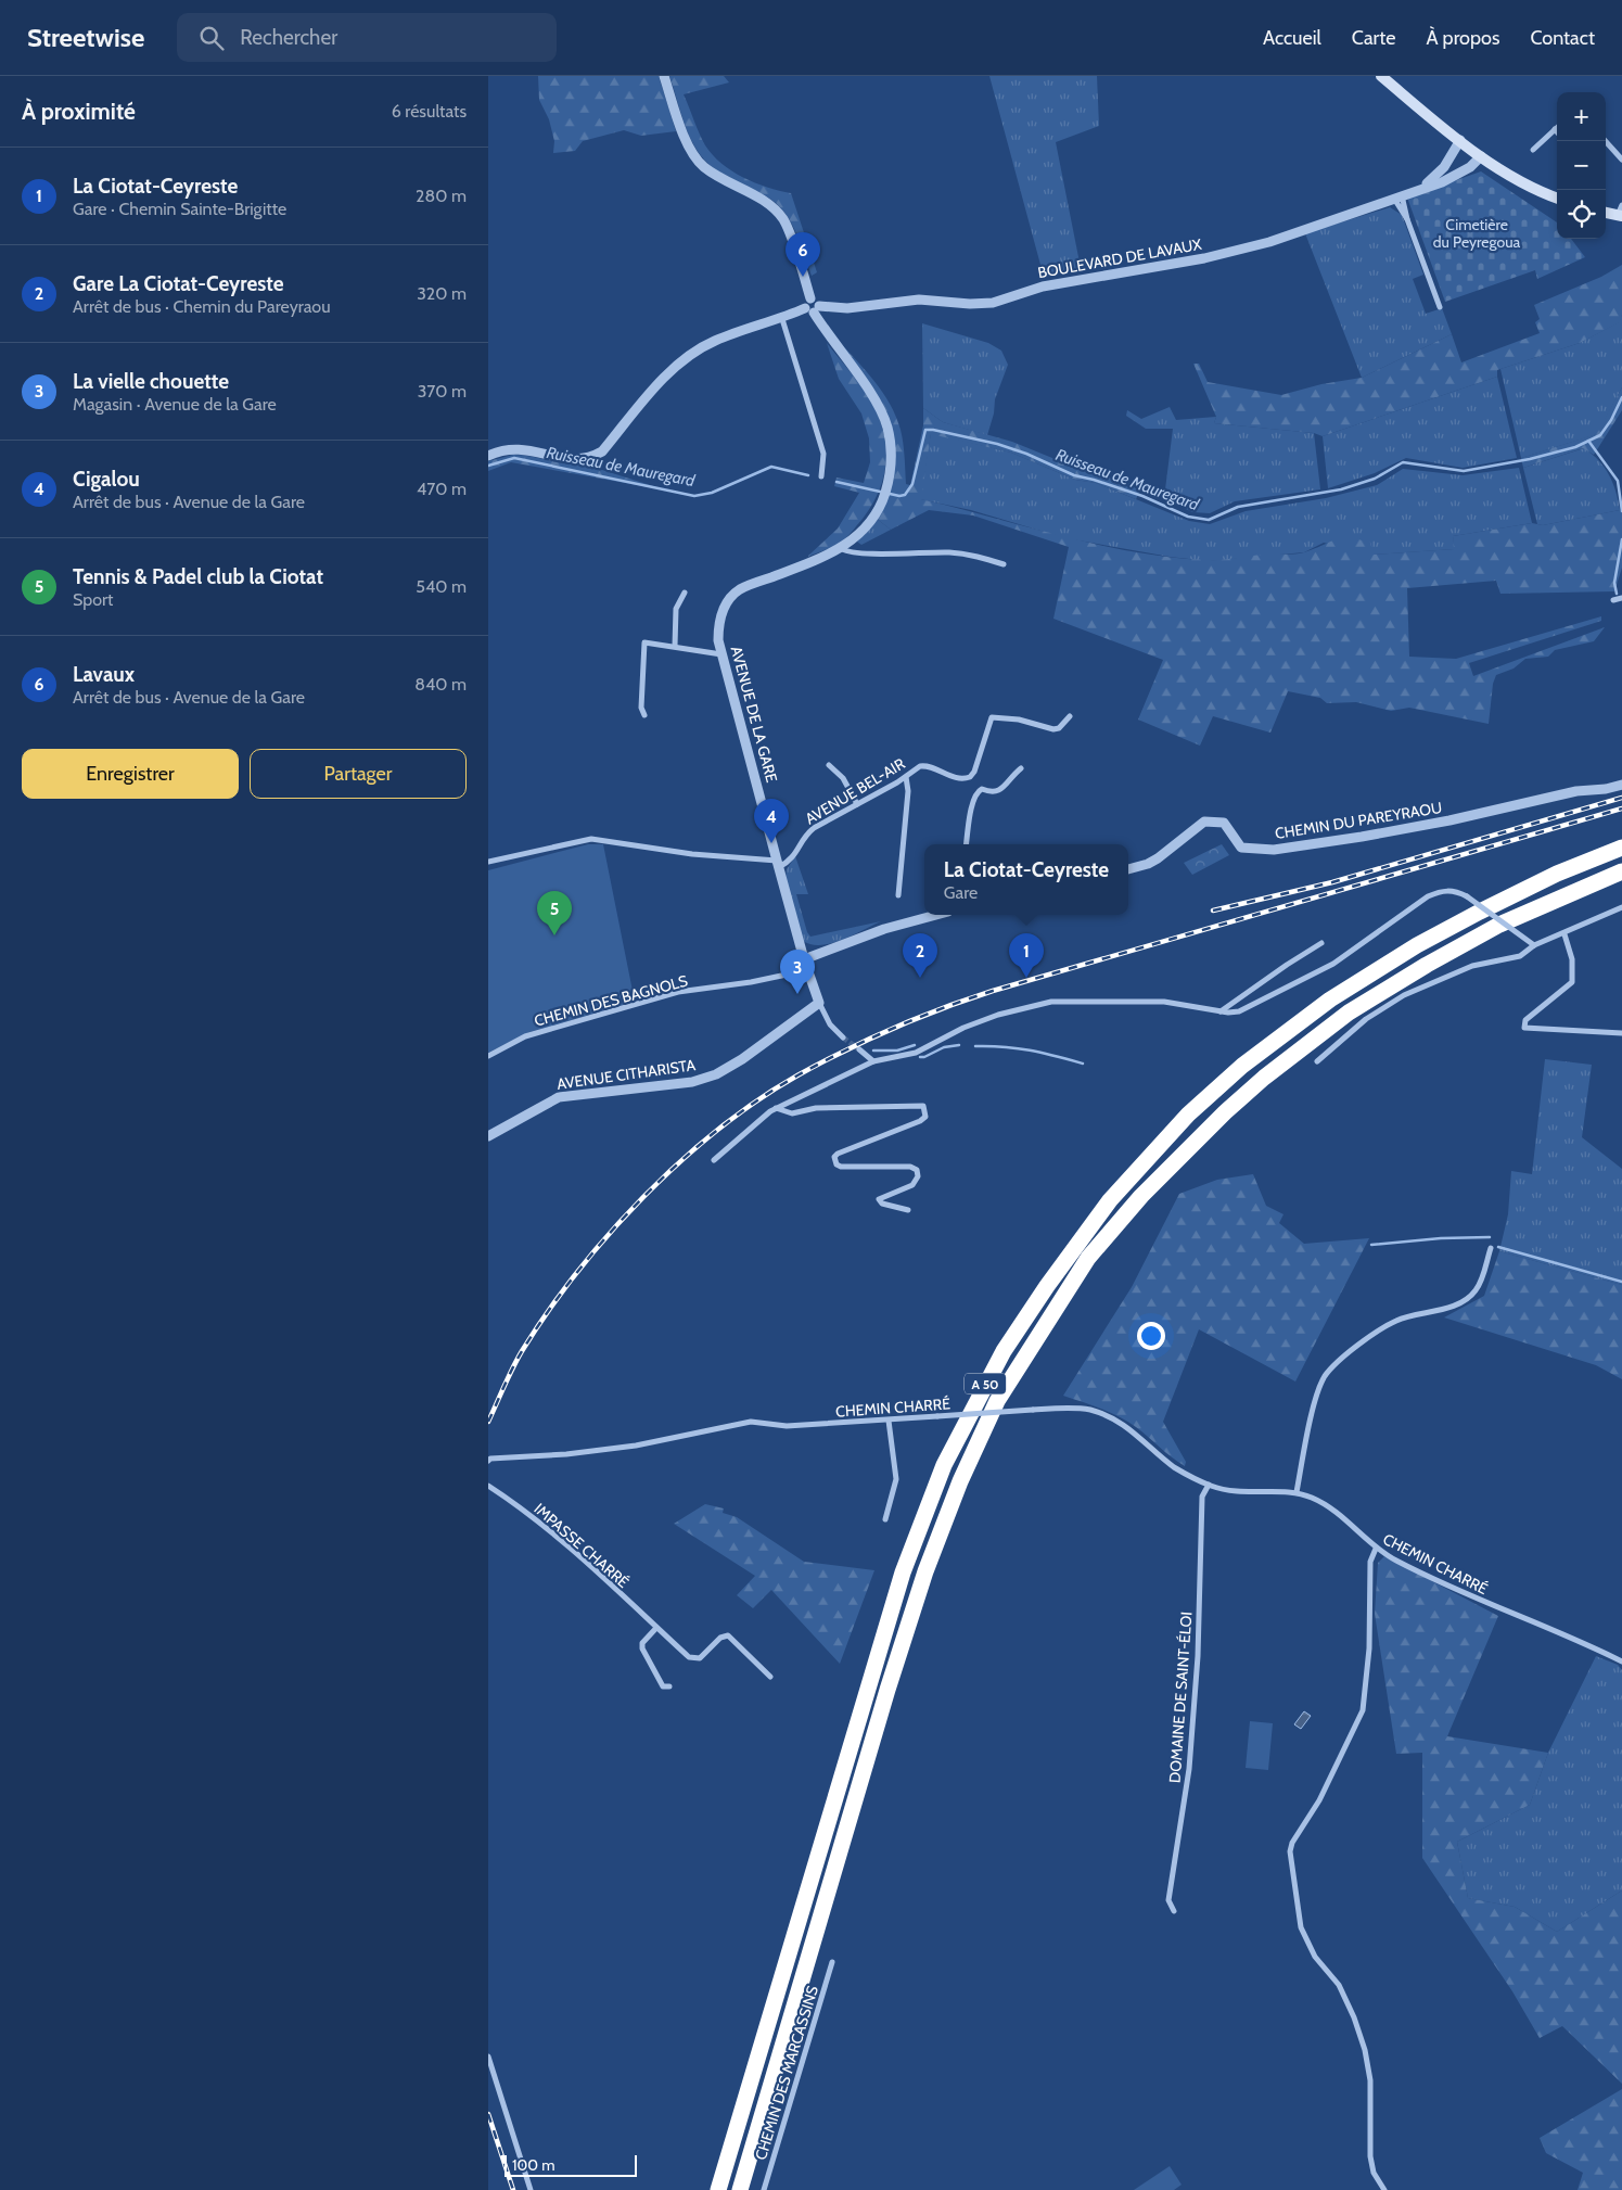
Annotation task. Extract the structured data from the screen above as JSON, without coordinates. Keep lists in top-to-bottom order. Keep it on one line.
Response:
{"streets":{"highway":["A 50"],"street":["BOULEVARD DE LAVAUX","AVENUE DE LA GARE","AVENUE BEL-AIR","CHEMIN DU PAREYRAOU","CHEMIN DES BAGNOLS","AVENUE CITHARISTA","CHEMIN CHARRÉ","IMPASSE CHARRÉ","DOMAINE DE SAINT-ÉLOI","CHEMIN DES MARCASSINS"]},"crossings":[["BOULEVARD DE LAVAUX","AVENUE DE LA GARE"],["AVENUE DE LA GARE","AVENUE BEL-AIR"],["AVENUE DE LA GARE","CHEMIN DES BAGNOLS"],["AVENUE DE LA GARE","AVENUE CITHARISTA"],["CHEMIN CHARRÉ","DOMAINE DE SAINT-ÉLOI"]],"water":["Ruisseau de Mauregard"],"parks":["Cimetière du Peyregoua"],"scale_bar":"100 m","page":{"header":"Streetwise","search":"Rechercher","nav":["Accueil","Carte","À propos","Contact"],"heading":["À proximité","6 résultats"],"map_buttons":["+","−"],"list":[{"mark":"1","name":"La Ciotat-Ceyreste","note":"Gare · Chemin Sainte-Brigitte","value":"280 m"},{"mark":"2","name":"Gare La Ciotat-Ceyreste","note":"Arrêt de bus · Chemin du Pareyraou","value":"320 m"},{"mark":"3","name":"La vielle chouette","note":"Magasin · Avenue de la Gare","value":"370 m"},{"mark":"4","name":"Cigalou","note":"Arrêt de bus · Avenue de la Gare","value":"470 m"},{"mark":"5","name":"Tennis & Padel club la Ciotat","note":"Sport","value":"540 m"},{"mark":"6","name":"Lavaux","note":"Arrêt de bus · Avenue de la Gare","value":"840 m"}],"pins":["6","4","5","1","2","3"],"buttons":["Enregistrer","Partager"],"popup":["La Ciotat-Ceyreste","Gare"],"scale":"100 m"}}
